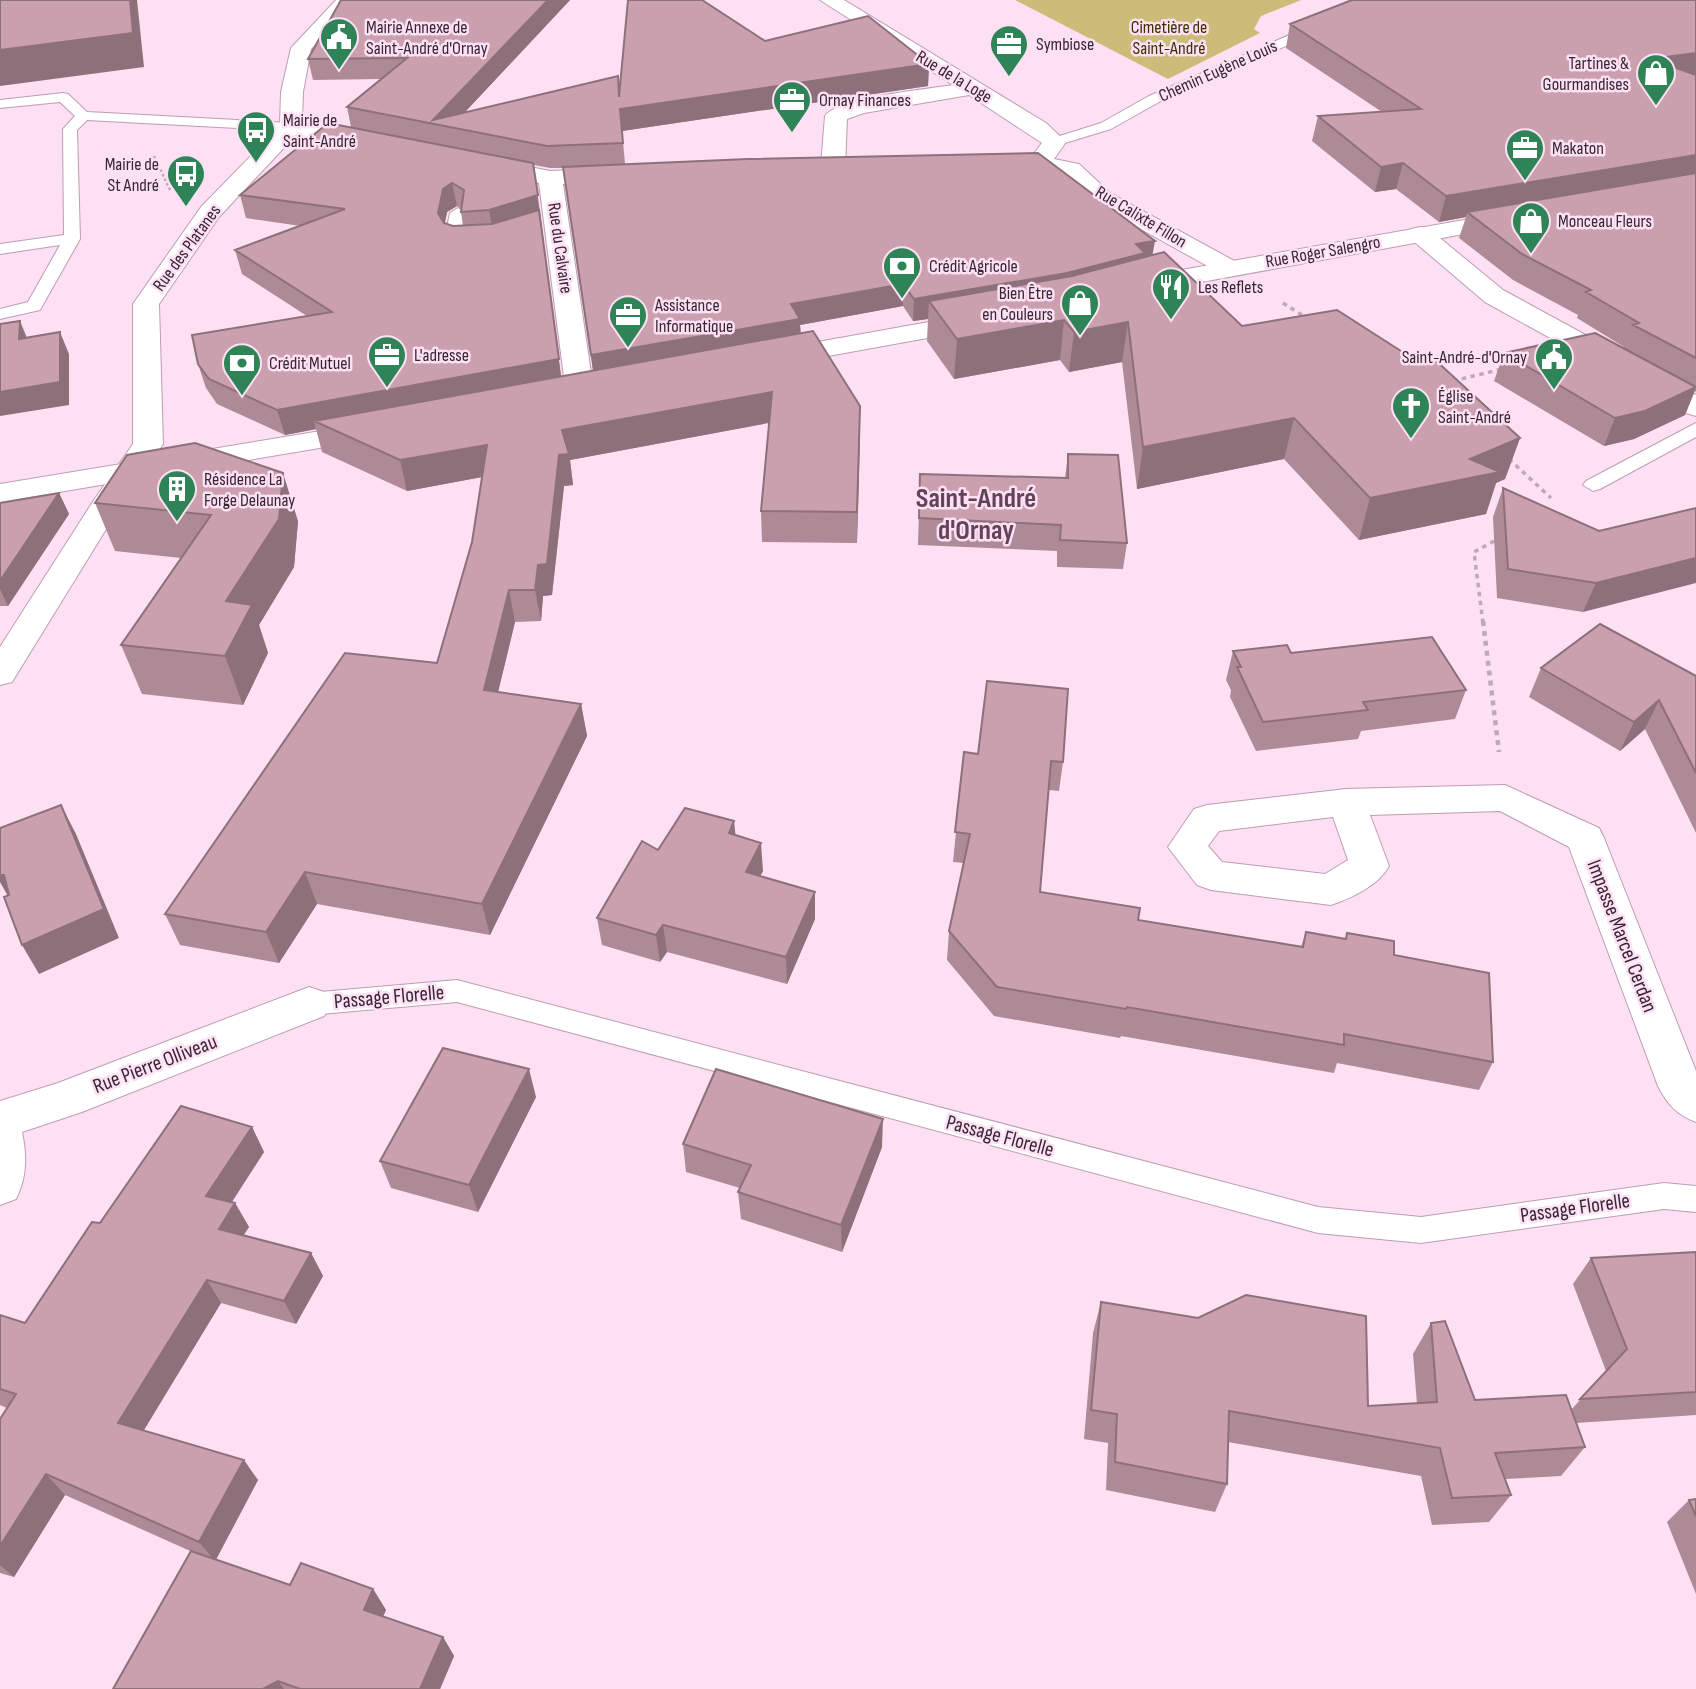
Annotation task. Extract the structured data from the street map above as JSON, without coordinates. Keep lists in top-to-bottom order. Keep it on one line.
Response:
{"streets":{"street":["Rue de la Loge","Rue Calixte Fillon","Rue des Platanes","Rue du Calvaire","Rue Roger Salengro","Impasse Marcel Cerdan","Rue Pierre Olliveau"],"lane":["Chemin Eugène Louis","Passage Florelle"]},"crossings":[["Chemin Eugène Louis","Rue de la Loge"],["Chemin Eugène Louis","Rue Calixte Fillon"],["Rue de la Loge","Rue Calixte Fillon"],["Rue Calixte Fillon","Rue Roger Salengro"],["Passage Florelle","Rue Pierre Olliveau"]],"districts":["Saint-André d'Ornay"],"parks":["Cimetière de Saint-André"],"places":{"public building":["Mairie Annexe de Saint-André d'Ornay","Saint-André-d'Ornay"],"office":["Symbiose","Ornay Finances","Makaton","Assistance Informatique","L'adresse"],"shop":["Tartines & Gourmandises","Monceau Fleurs","Bien Être en Couleurs"],"bus stop":["Mairie de Saint-André","Mairie de St André"],"bank":["Crédit Agricole","Crédit Mutuel"],"restaurant":["Les Reflets"],"church":["Église Saint-André"],"building":["Résidence La Forge Delaunay"]}}
